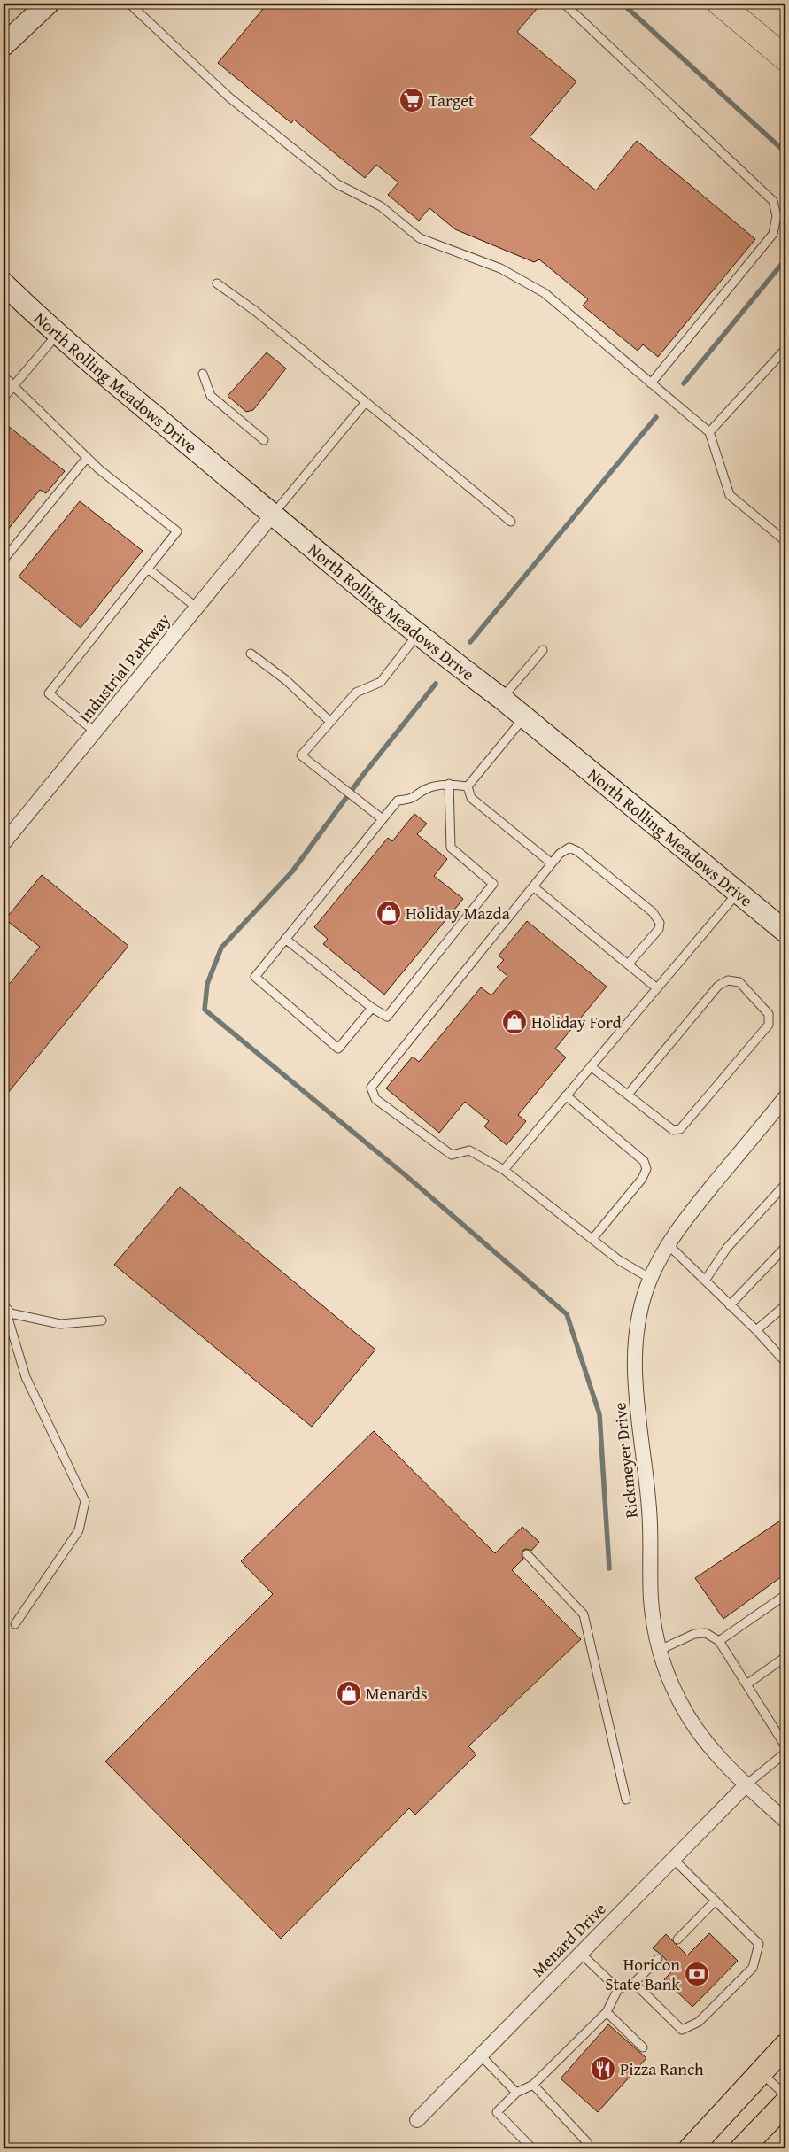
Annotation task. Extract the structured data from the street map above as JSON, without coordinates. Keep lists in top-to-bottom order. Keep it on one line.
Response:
{"streets":{"main road":["North Rolling Meadows Drive"],"street":["Industrial Parkway","Rickmeyer Drive","Menard Drive"]},"crossings":[["North Rolling Meadows Drive","Industrial Parkway"],["Rickmeyer Drive","Menard Drive"]],"places":{"supermarket":["Target"],"shop":["Holiday Mazda","Holiday Ford","Menards"],"bank":["Horicon State Bank"],"restaurant":["Pizza Ranch"]}}
